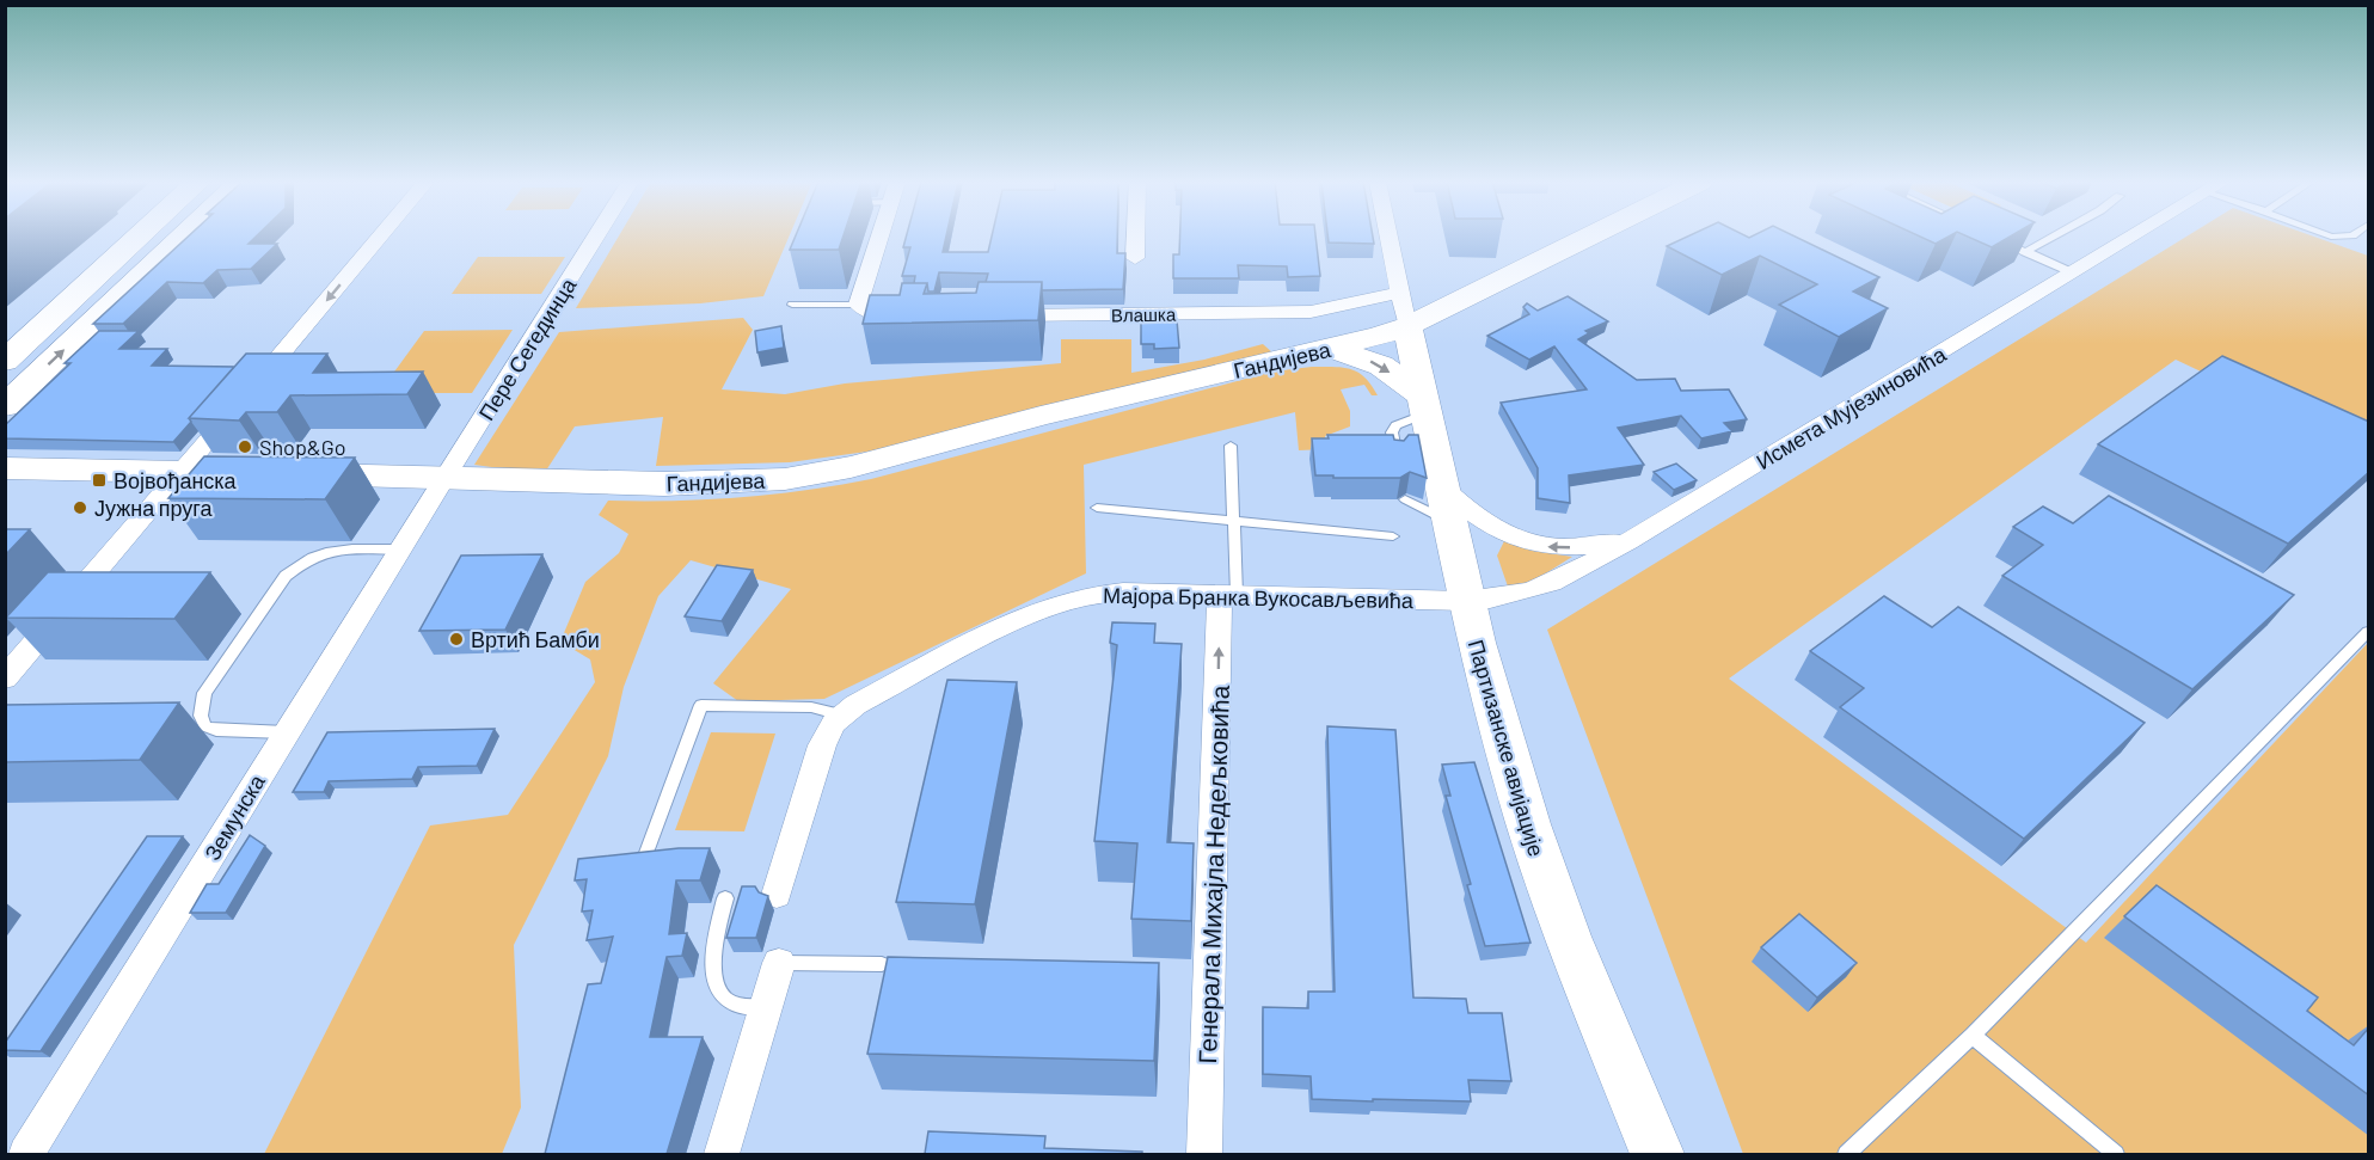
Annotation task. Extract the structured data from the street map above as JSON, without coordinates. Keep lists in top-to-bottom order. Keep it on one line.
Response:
{"streets":{"main road":["Гандијева","Партизанске авијације"],"street":["Влашка","Пере Сегединца","Исмета Мујезиновића","Мајора Бранка Вукосављевића","Земунска","Генерала Михајла Недељковића"]},"crossings":[["Пере Сегединца","Гандијева"],["Пере Сегединца","Земунска"],["Гандијева","Партизанске авијације"],["Гандијева","Земунска"],["Исмета Мујезиновића","Мајора Бранка Вукосављевића"],["Исмета Мујезиновића","Партизанске авијације"],["Мајора Бранка Вукосављевића","Партизанске авијације"],["Мајора Бранка Вукосављевића","Генерала Михајла Недељковића"]],"one_way":["Генерала Михајла Недељковића"],"places":{"other":["Shop&Go","Јужна пруга","Вртић Бамби"],"transit":["Војвођанска"]}}
